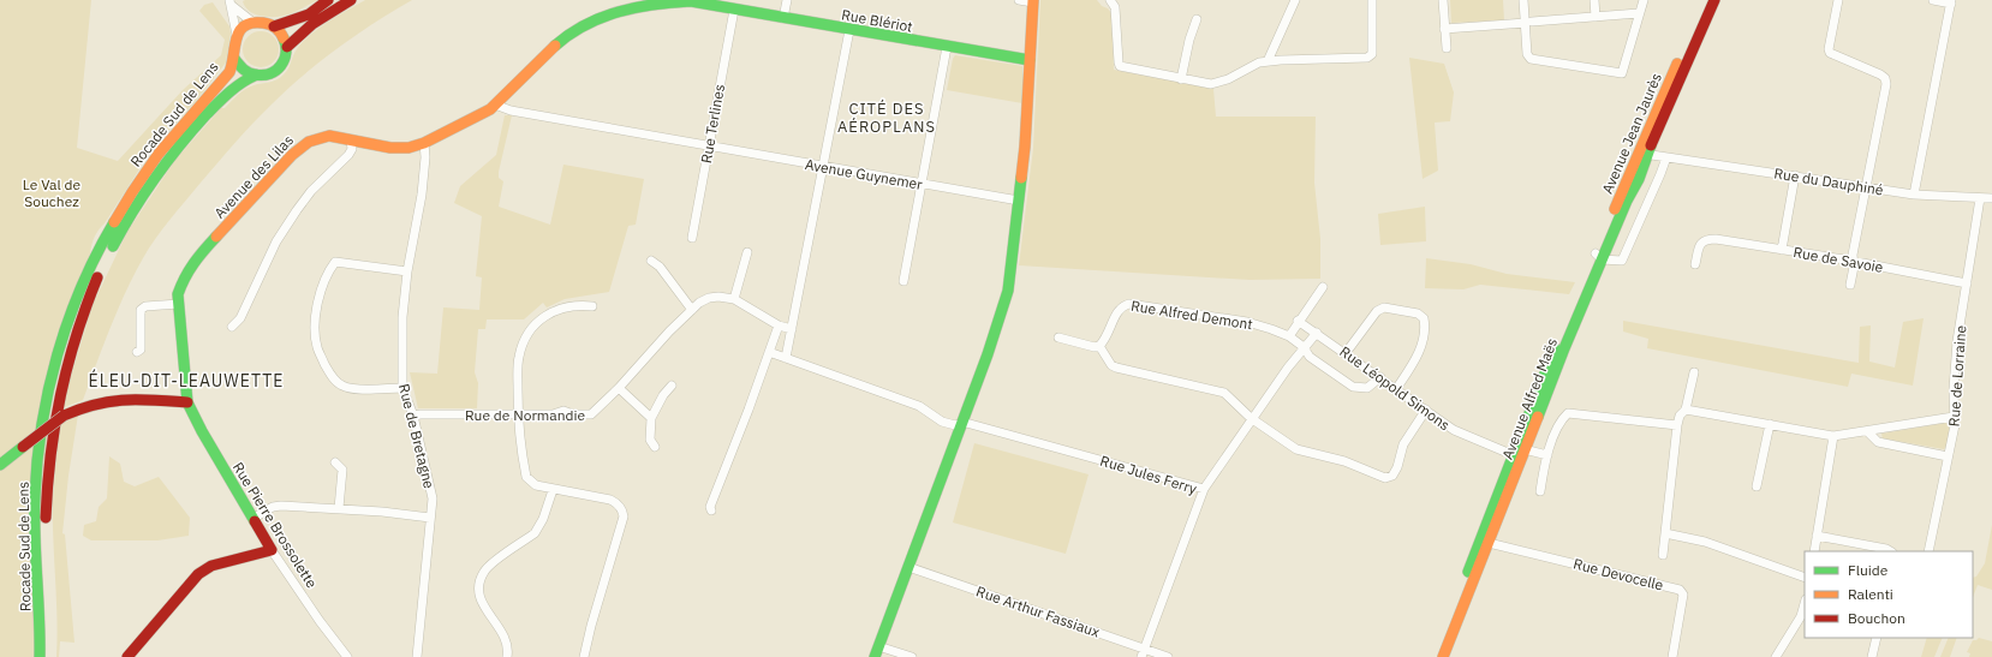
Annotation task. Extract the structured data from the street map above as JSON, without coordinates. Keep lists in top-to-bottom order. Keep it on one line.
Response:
{"streets":{"main road":["Rue Blériot","Rocade Sud de Lens","Avenue Jean Jaurès","Avenue des Lilas","Avenue Alfred Maës","Rue Pierre Brossolette"],"street":["Rue Terlines","Avenue Guynemer","Rue du Dauphiné","Rue de Savoie","Rue Alfred Demont","Rue de Lorraine","Rue Léopold Simons","Rue de Normandie","Rue de Bretagne","Rue Jules Ferry","Rue Devocelle","Rue Arthur Fassiaux"]},"crossings":[["Rue Blériot","Rue Terlines"],["Rue Blériot","Avenue Guynemer"],["Rue Blériot","Avenue des Lilas"],["Rue Terlines","Avenue Guynemer"],["Avenue Jean Jaurès","Rue du Dauphiné"],["Avenue Jean Jaurès","Avenue Alfred Maës"],["Avenue Guynemer","Avenue des Lilas"],["Avenue des Lilas","Rue de Bretagne"],["Avenue des Lilas","Rue Pierre Brossolette"],["Rue du Dauphiné","Rue de Lorraine"],["Rue du Dauphiné","Avenue Alfred Maës"],["Rue de Savoie","Rue de Lorraine"],["Rue Alfred Demont","Rue Léopold Simons"],["Rue Léopold Simons","Avenue Alfred Maës"],["Avenue Alfred Maës","Rue Devocelle"],["Rue de Normandie","Rue de Bretagne"],["Rue Jules Ferry","Rue Arthur Fassiaux"]],"districts":["CITÉ DES AÉROPLANS","ÉLEU-DIT-LEAUWETTE"],"parks":["Le Val de Souchez"],"legend":["Fluide","Ralenti","Bouchon"]}
